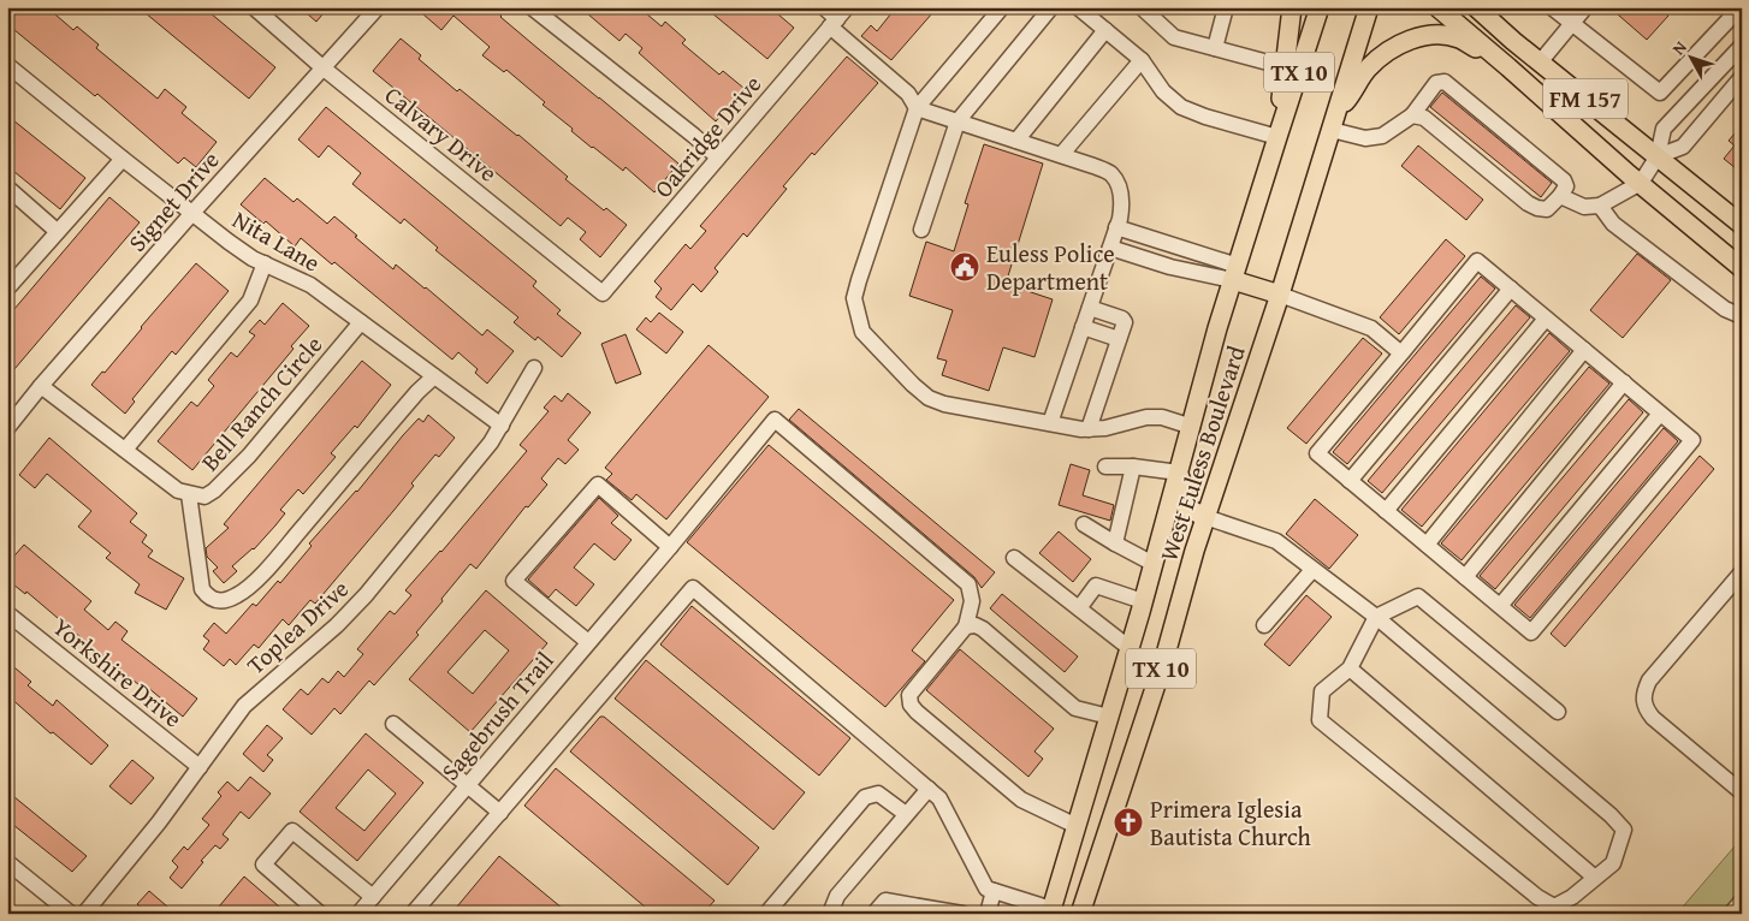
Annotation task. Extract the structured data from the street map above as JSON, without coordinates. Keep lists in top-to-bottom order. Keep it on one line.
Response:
{"streets":{"main road":["TX 10","FM 157","West Euless Boulevard"],"street":["Calvary Drive","Oakridge Drive","Signet Drive","Nita Lane","Bell Ranch Circle","Toplea Drive","Yorkshire Drive","Sagebrush Trail"]},"crossings":[["Calvary Drive","Oakridge Drive"],["Calvary Drive","Signet Drive"],["Signet Drive","Nita Lane"],["Signet Drive","Bell Ranch Circle"],["Nita Lane","Bell Ranch Circle"],["Nita Lane","Toplea Drive"],["Toplea Drive","Yorkshire Drive"]],"places":{"public building":["Euless Police Department"],"church":["Primera Iglesia Bautista Church"]},"north":"top left"}
